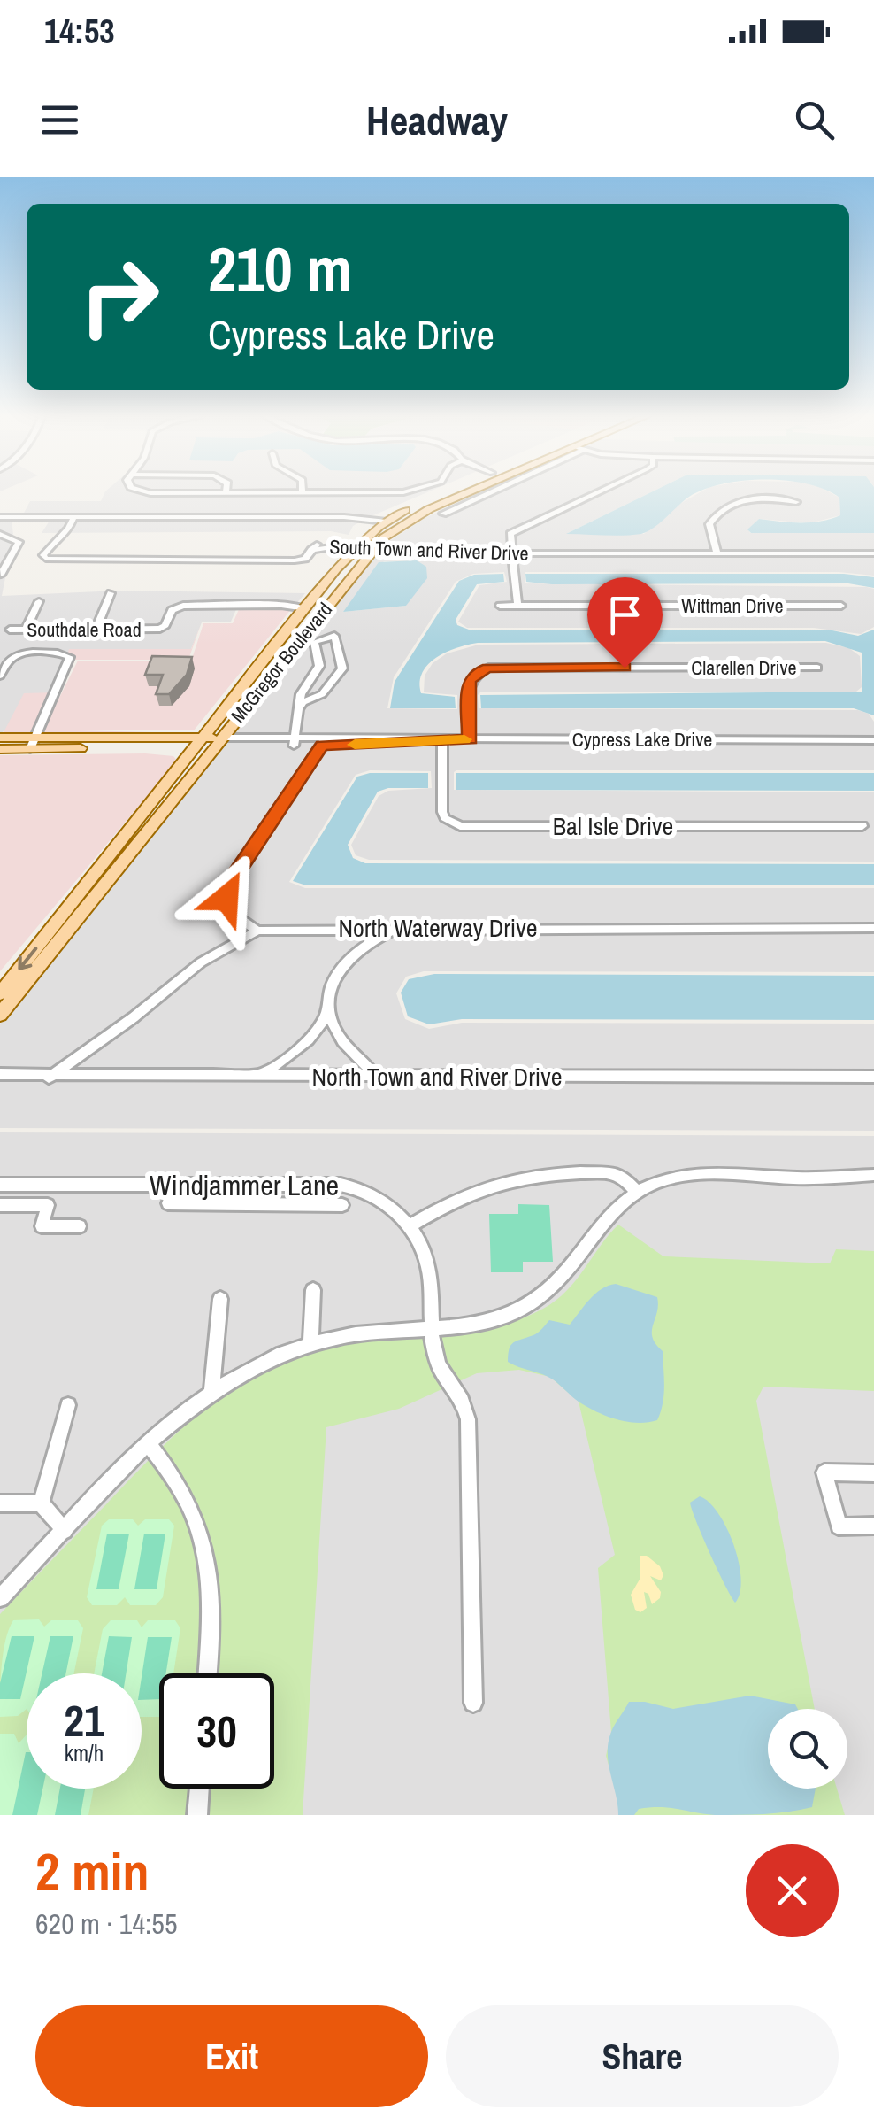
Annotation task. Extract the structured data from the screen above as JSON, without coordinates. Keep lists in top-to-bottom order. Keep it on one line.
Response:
{"streets":{"main road":["McGregor Boulevard","Cypress Lake Drive"],"street":["South Town and River Drive","Wittman Drive","Southdale Road","Clarellen Drive","Bal Isle Drive","North Waterway Drive","North Town and River Drive","Windjammer Lane"]},"crossings":[["South Town and River Drive","McGregor Boulevard"],["Southdale Road","McGregor Boulevard"],["McGregor Boulevard","Cypress Lake Drive"],["Clarellen Drive","Cypress Lake Drive"],["Cypress Lake Drive","Bal Isle Drive"],["North Waterway Drive","North Town and River Drive"]],"page":{"status":"14:53","header":"Headway","turn":["210 m","Cypress Lake Drive"],"speed":"21 km/h","limit":"30","heading":["2 min","620 m · 14:55"],"buttons":["Exit","Share"]}}
